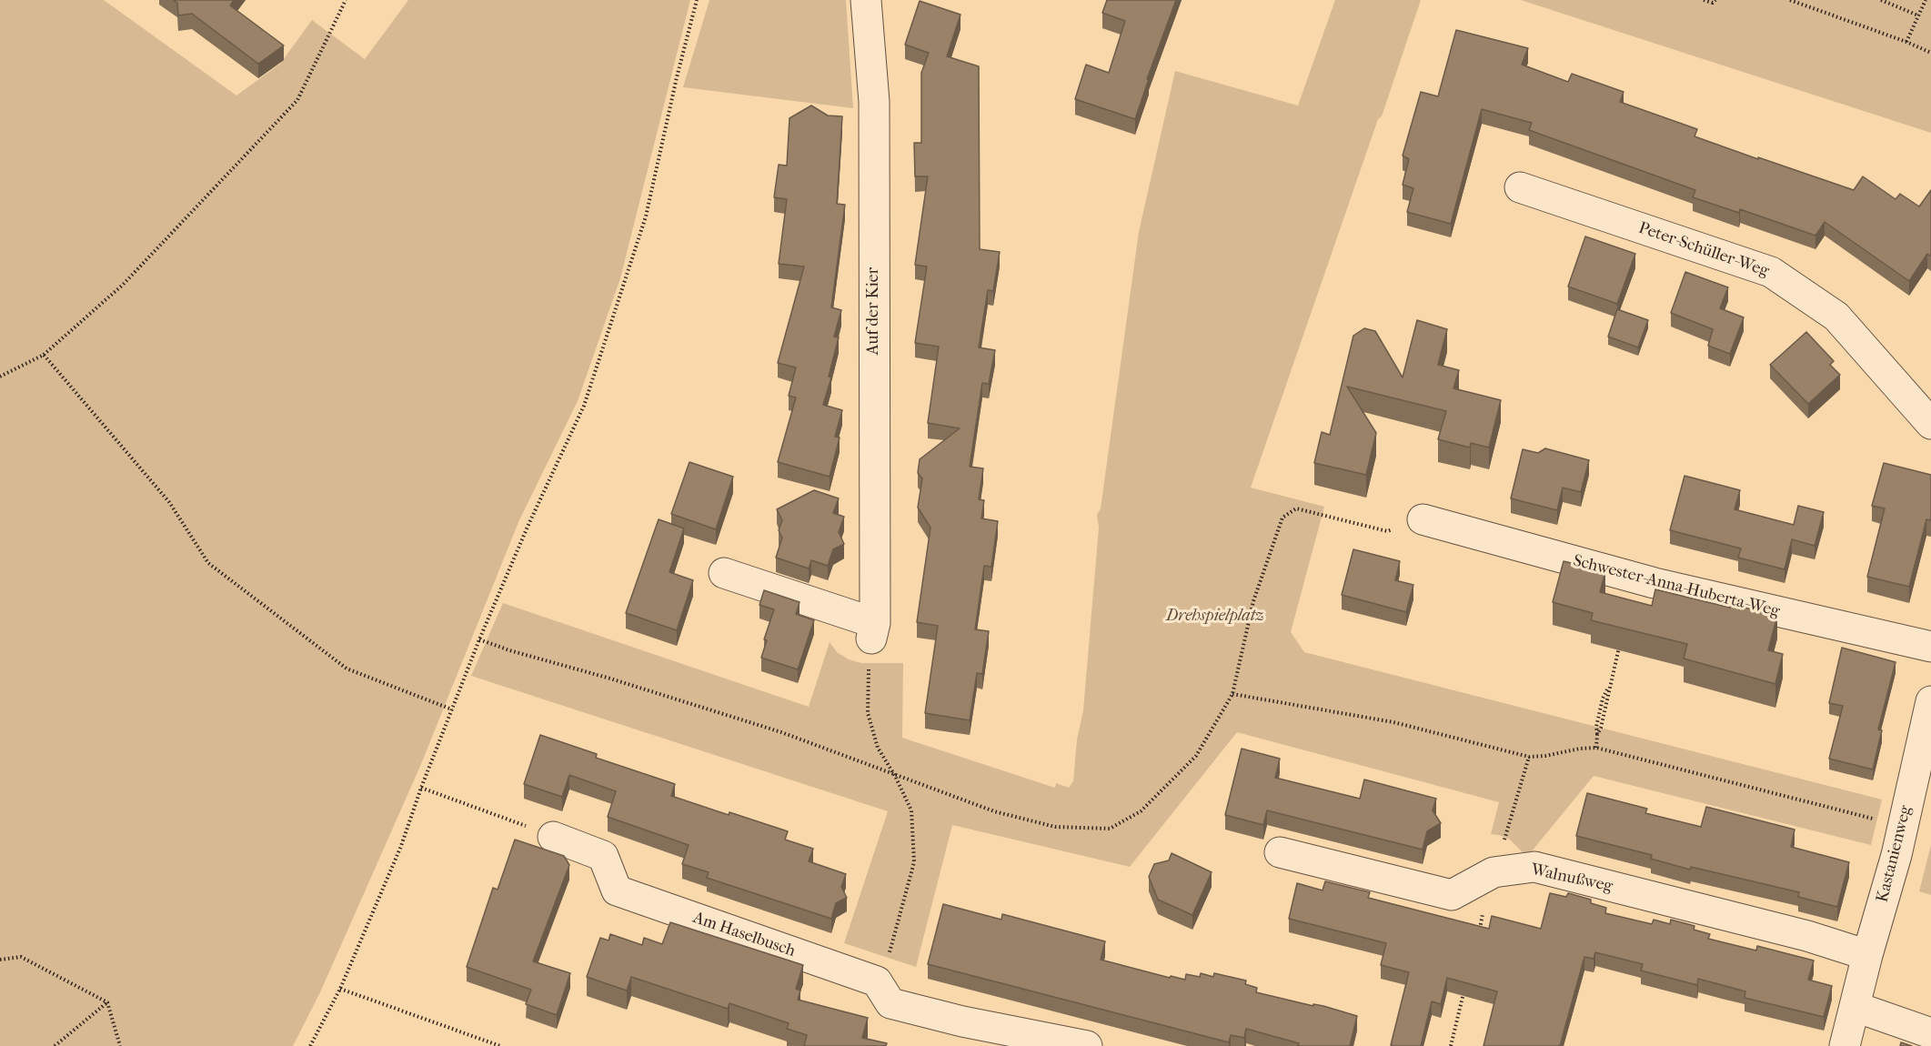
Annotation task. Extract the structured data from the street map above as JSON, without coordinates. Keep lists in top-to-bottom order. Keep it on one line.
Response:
{"streets":{"street":["Peter-Schüller-Weg","Auf der Kier","Schwester-Anna-Huberta-Weg","Kastanienweg","Walnußweg","Am Haselbusch"]},"crossings":[["Kastanienweg","Walnußweg"]],"parks":["Drehspielplatz"]}
